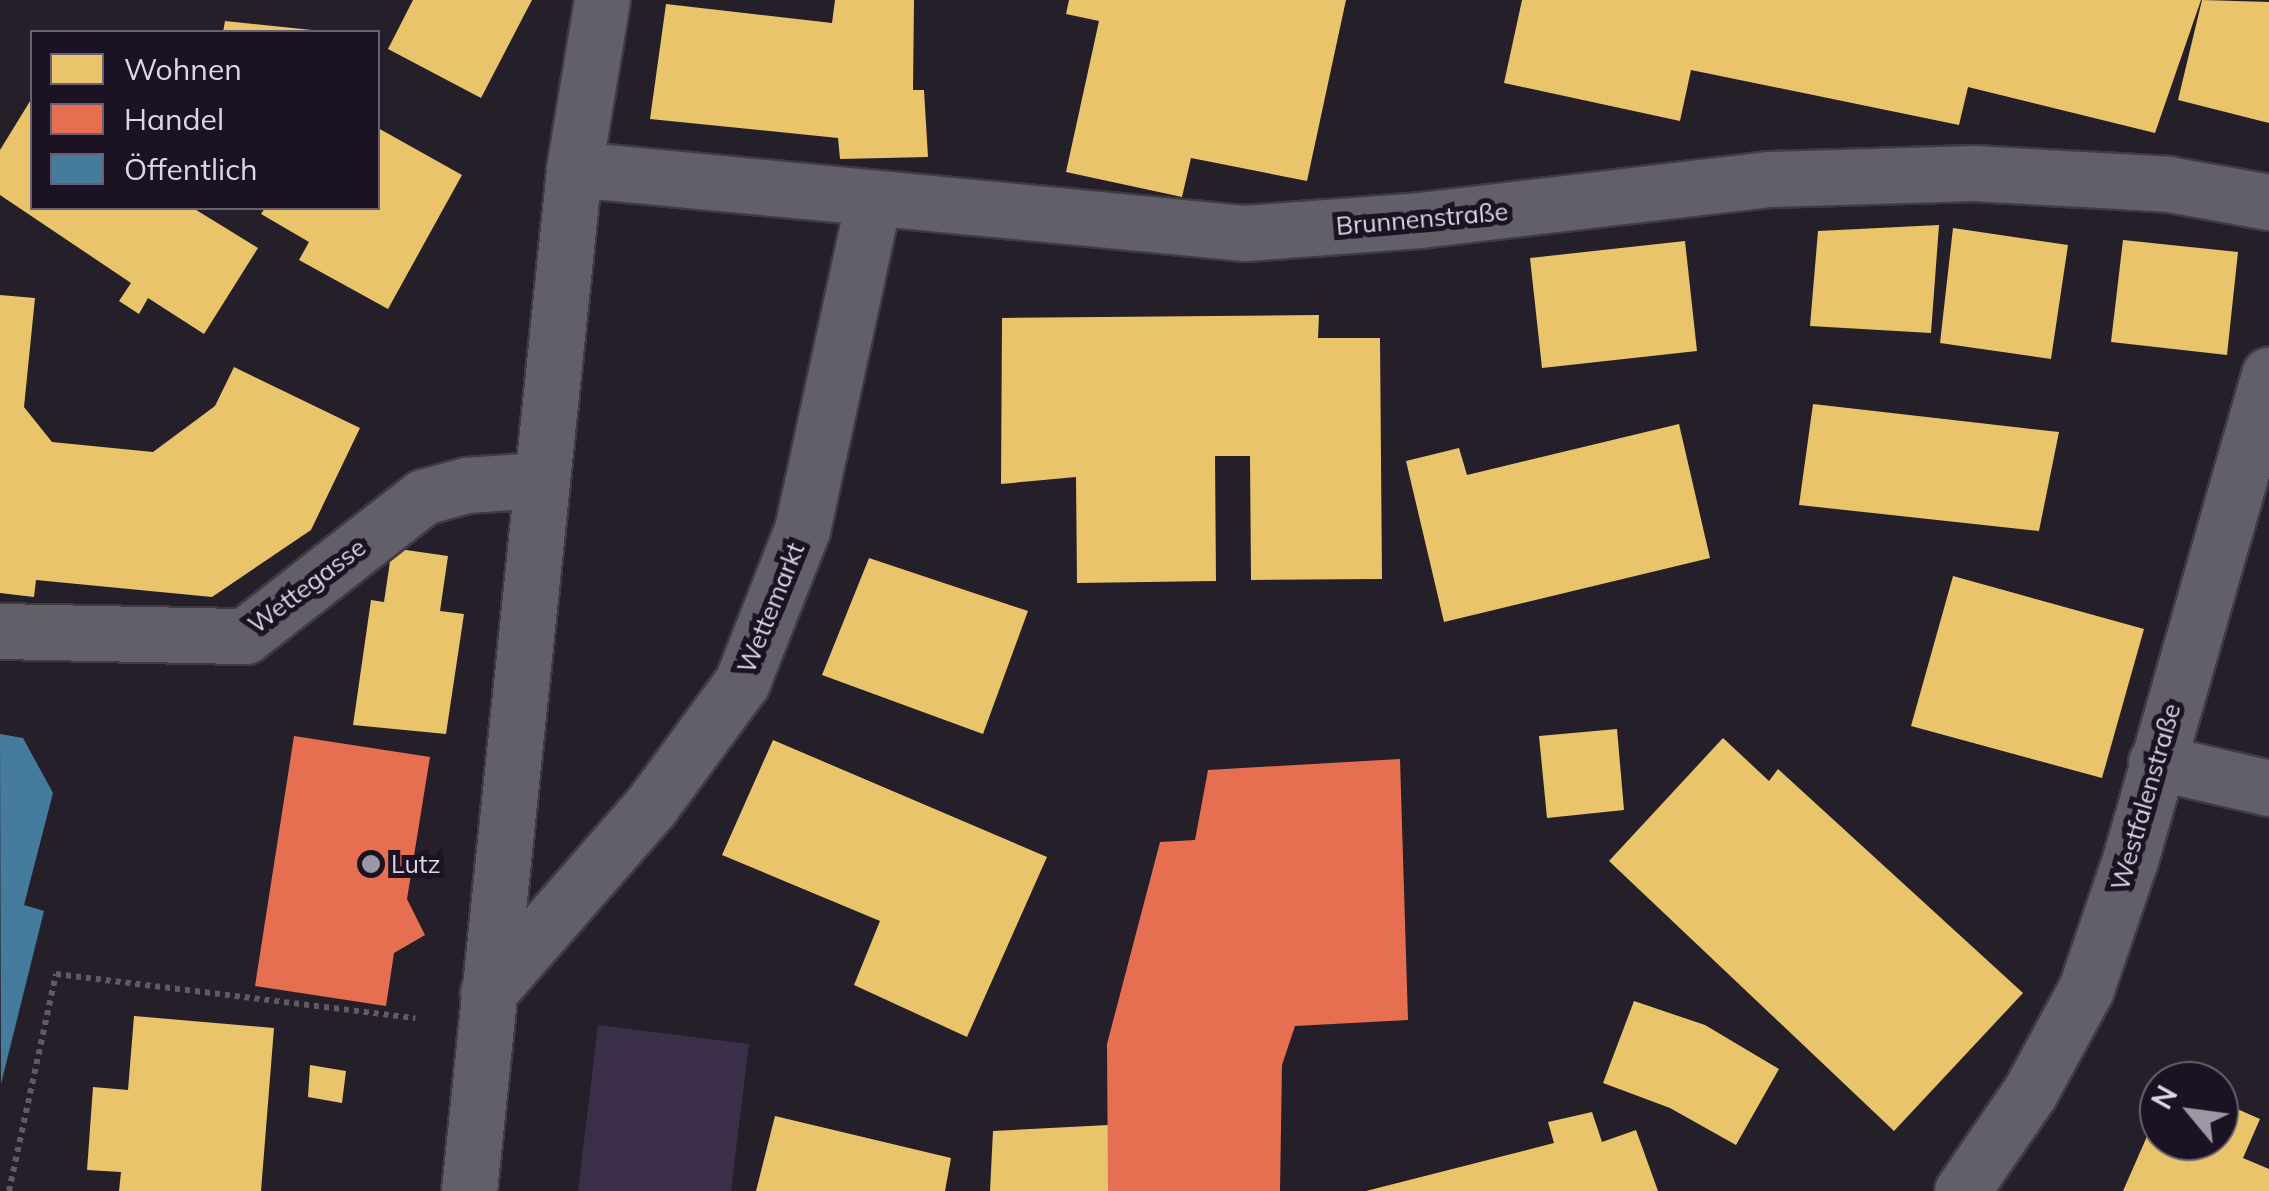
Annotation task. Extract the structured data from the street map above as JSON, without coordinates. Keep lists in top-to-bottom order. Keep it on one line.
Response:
{"streets":{"street":["Brunnenstraße","Wettegasse","Wettemarkt","Westfalenstraße"]},"crossings":[["Brunnenstraße","Wettemarkt"]],"places":["Lutz"],"legend":["Wohnen","Handel","Öffentlich"],"north":"top left"}
